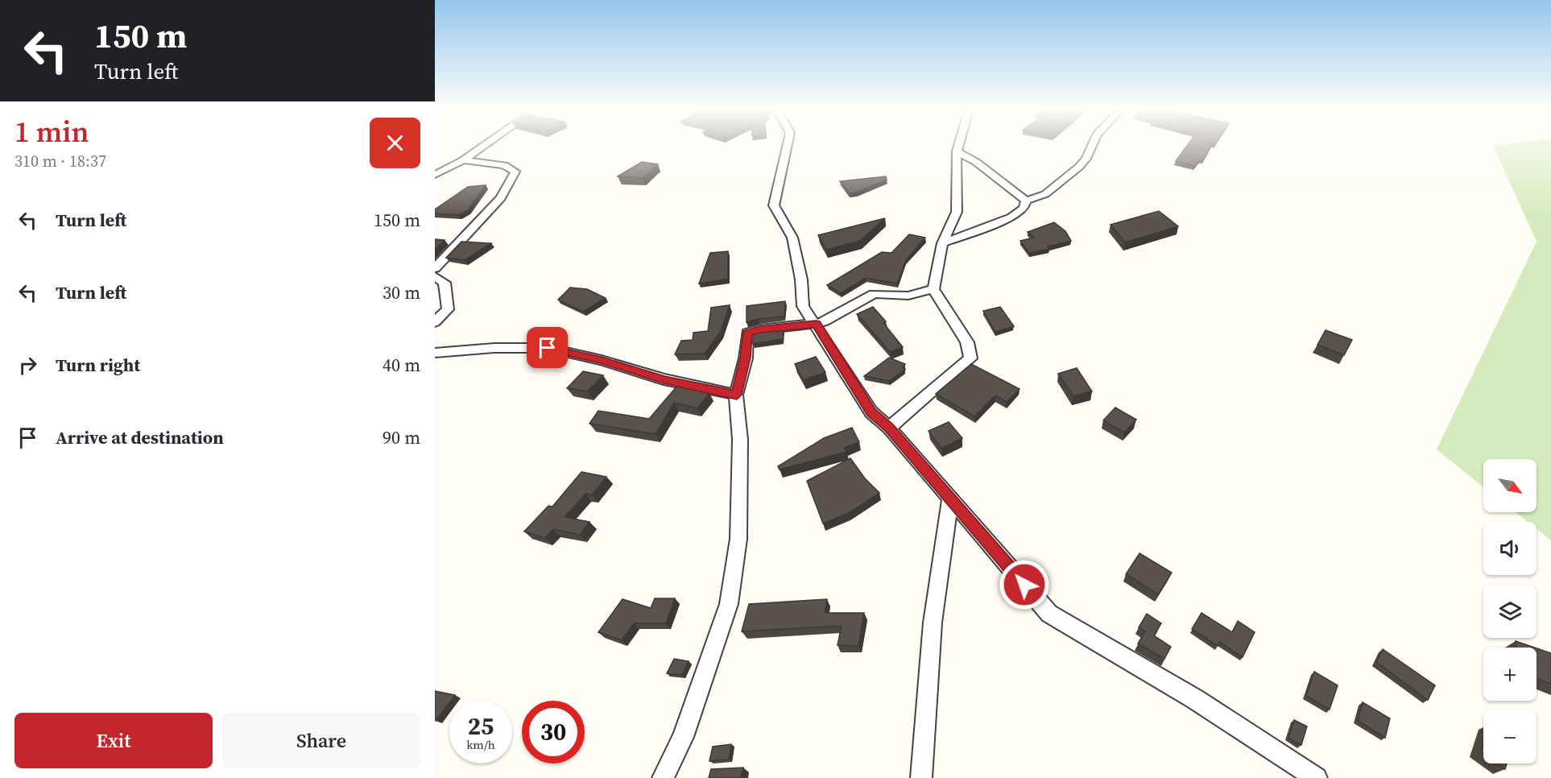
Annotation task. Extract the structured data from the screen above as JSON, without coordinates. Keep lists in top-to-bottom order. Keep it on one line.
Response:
{"north":"bottom right","page":{"turn":["150 m","Turn left"],"heading":["1 min","310 m · 18:37"],"list":[{"name":"Turn left","value":"150 m"},{"name":"Turn left","value":"30 m"},{"name":"Turn right","value":"40 m"},{"name":"Arrive at destination","value":"90 m"}],"map_buttons":["+","−"],"speed":"25 km/h","limit":"30","buttons":["Exit","Share"]}}
